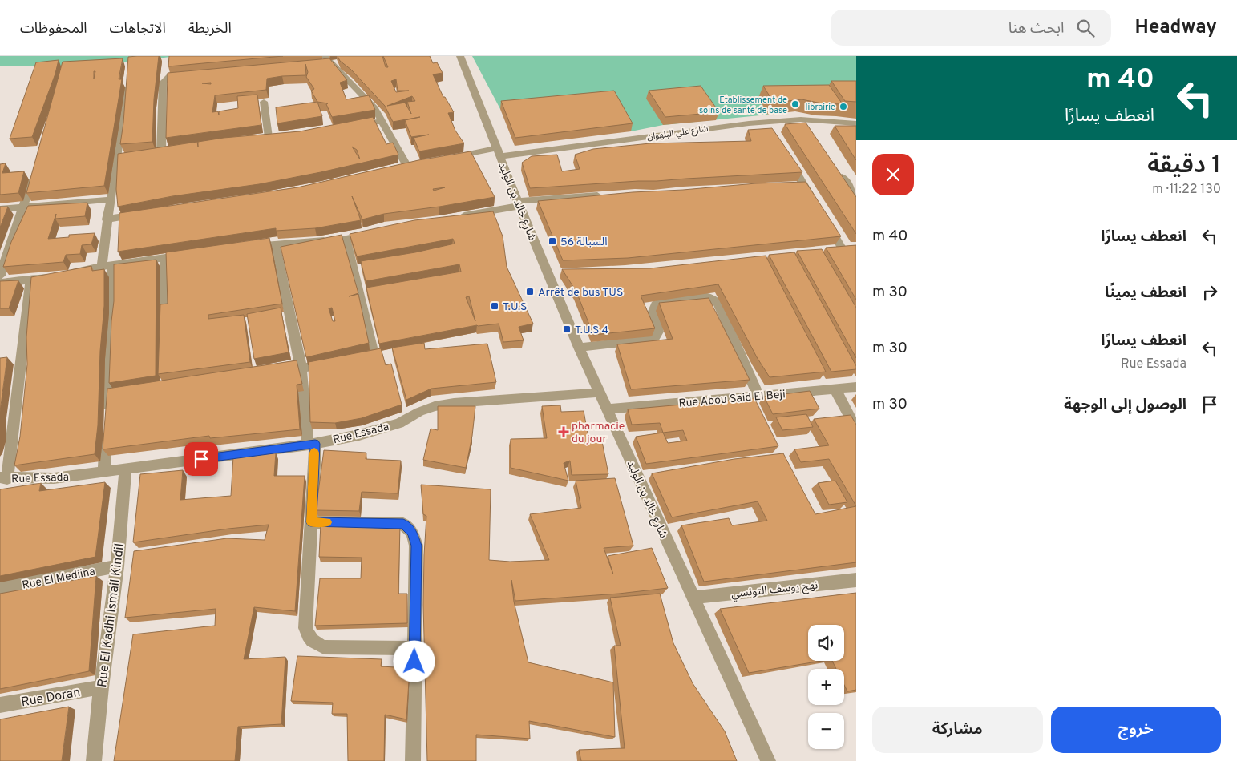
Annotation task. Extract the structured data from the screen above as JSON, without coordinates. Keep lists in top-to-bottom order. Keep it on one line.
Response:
{"streets":{"street":["شارع علي البلهوان","شارع خالد بن الوليد","Rue Abou Said El Beji","Rue Essada","Rue El Mediina","نهج يوسف التونسي","Rue El Kadhi Ismail Kindil","Rue Doran"]},"crossings":[["شارع علي البلهوان","شارع خالد بن الوليد"],["شارع خالد بن الوليد","Rue Abou Said El Beji"],["شارع خالد بن الوليد","Rue Essada"],["شارع خالد بن الوليد","نهج يوسف التونسي"],["Rue Essada","Rue El Kadhi Ismail Kindil"],["Rue El Mediina","Rue El Kadhi Ismail Kindil"],["Rue El Kadhi Ismail Kindil","Rue Doran"]],"places":{"other":["Etablissement de soins de santé de base","librairie"],"transit":["السبالة 56","Arrêt de bus TUS","T.U.S","T.U.S 4"],"health":["pharmacie du jour"]},"page":{"header":"Headway","search":"ابحث هنا","nav":["الخريطة","الاتجاهات","المحفوظات"],"turn":["40 m","انعطف يسارًا"],"heading":["1 دقيقة","130 m · 11:22"],"list":[{"name":"انعطف يسارًا","value":"40 m"},{"name":"انعطف يمينًا","value":"30 m"},{"name":"انعطف يسارًا","note":"Rue Essada","value":"30 m"},{"name":"الوصول إلى الوجهة","value":"30 m"}],"map_buttons":["+","−"],"buttons":["خروج","مشاركة"]}}
